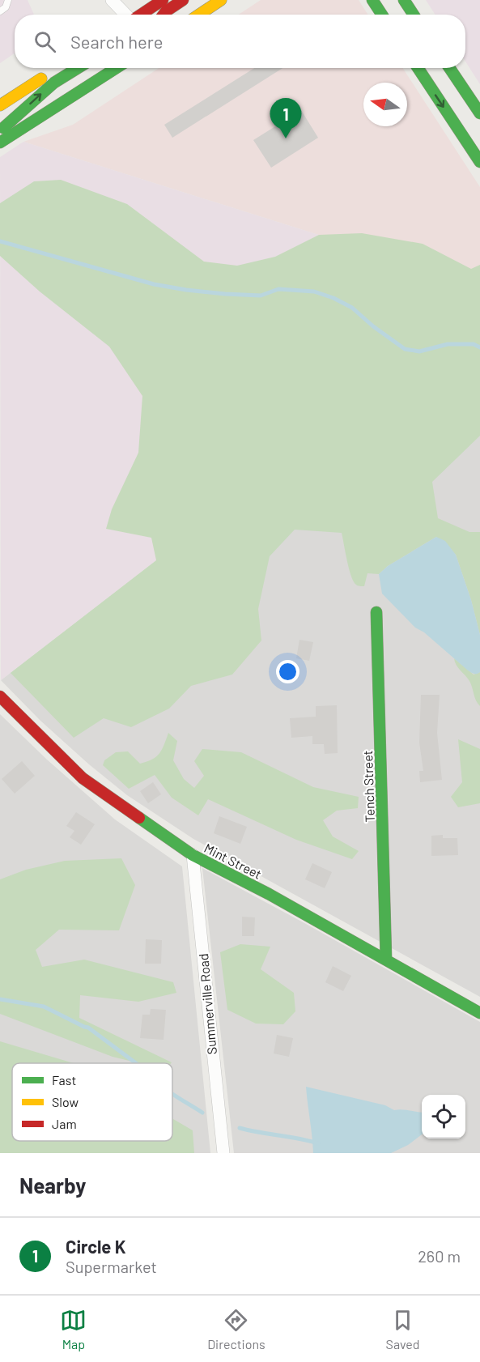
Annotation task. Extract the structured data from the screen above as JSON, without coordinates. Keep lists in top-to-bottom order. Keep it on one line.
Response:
{"streets":{"main road":["Tench Street","Mint Street"],"street":["Summerville Road"]},"crossings":[["Tench Street","Mint Street"],["Mint Street","Summerville Road"]],"legend":["Fast","Slow","Jam"],"north":"left","page":{"search":"Search here","pins":"1","heading":"Nearby","list":[{"mark":"1","name":"Circle K","note":"Supermarket","value":"260 m"}],"nav":["Map","Directions","Saved"]}}
